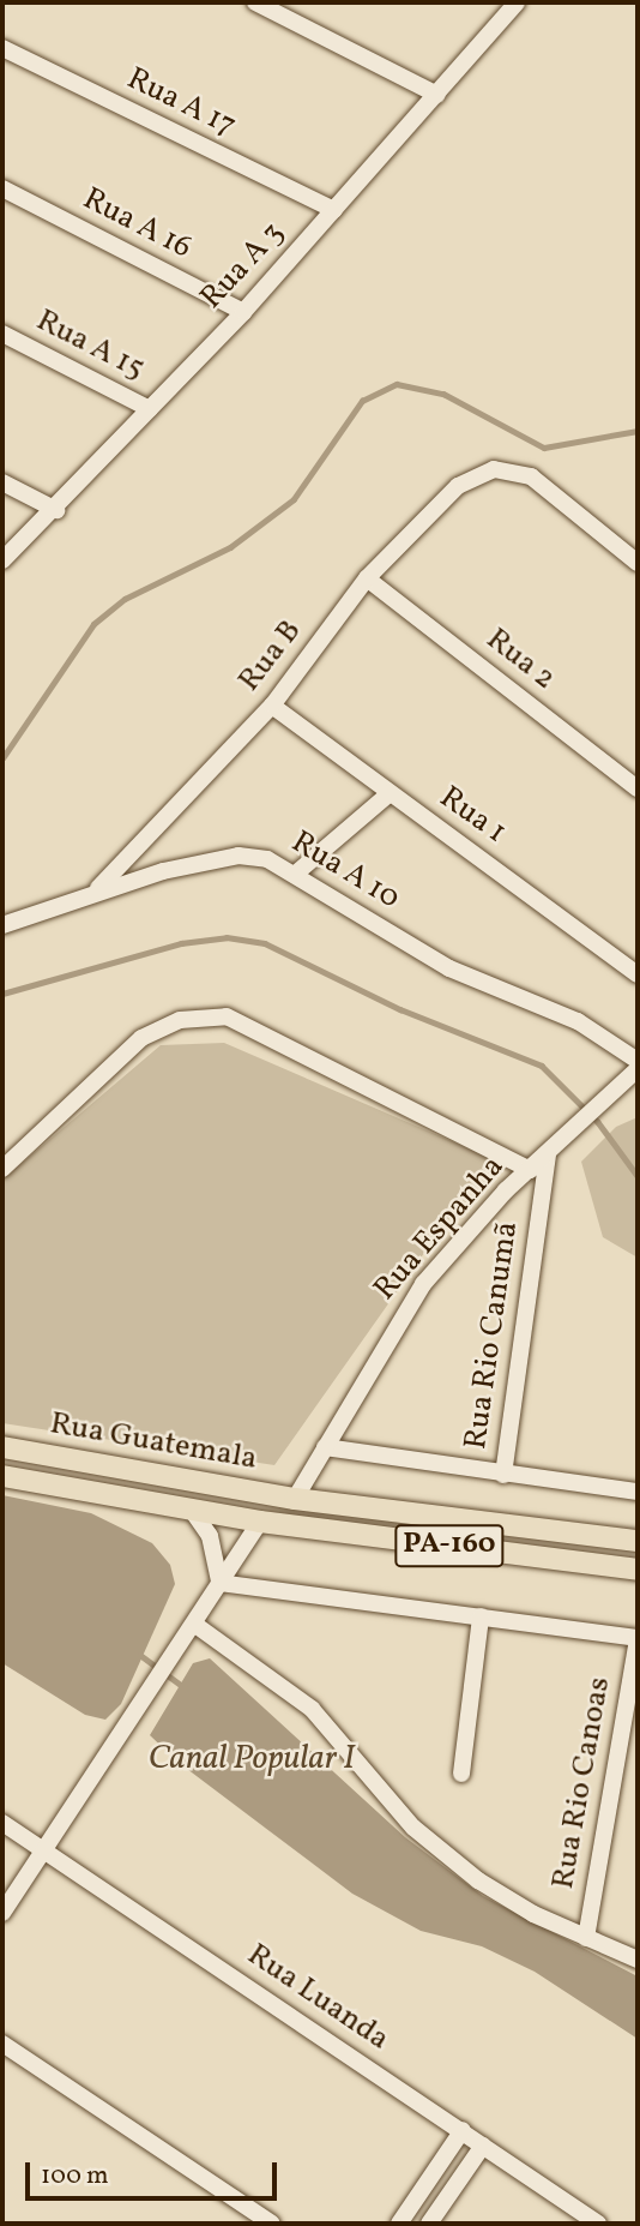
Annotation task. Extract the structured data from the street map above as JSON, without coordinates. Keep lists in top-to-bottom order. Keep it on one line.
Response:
{"streets":{"main road":["Rua Guatemala","PA-160"],"street":["Rua A 17","Rua A 16","Rua A 3","Rua A 15","Rua B","Rua 2","Rua 1","Rua A 10","Rua Espanha","Rua Rio Canumã","Rua Rio Canoas","Rua Luanda"]},"crossings":[["Rua A 17","Rua A 3"],["Rua A 16","Rua A 3"],["Rua A 3","Rua A 15"],["Rua B","Rua 2"],["Rua B","Rua 1"],["Rua B","Rua A 10"],["Rua Espanha","Rua Rio Canumã"],["Rua Espanha","Rua Guatemala"],["Rua Espanha","PA-160"],["Rua Guatemala","PA-160"]],"water":["Canal Popular I"],"scale_bar":"100 m"}
